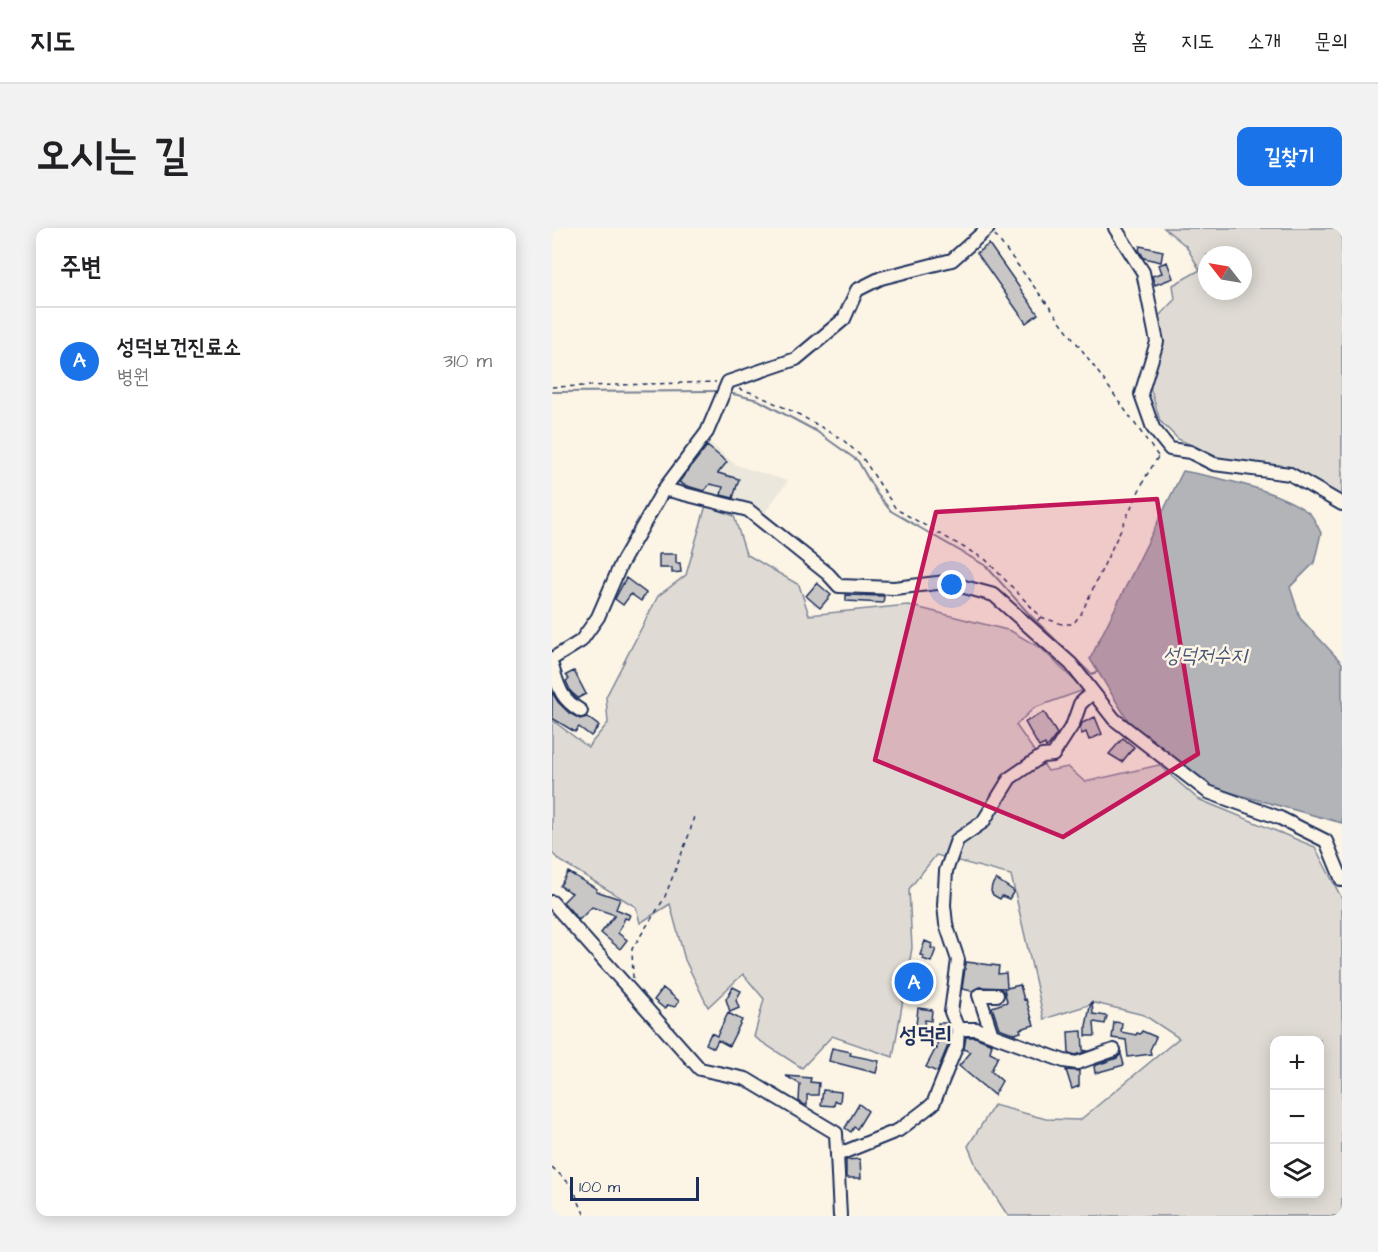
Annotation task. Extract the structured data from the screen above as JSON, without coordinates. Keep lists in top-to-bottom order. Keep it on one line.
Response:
{"districts":["성덕리"],"water":["성덕저수지"],"scale_bar":"100 m","north":"top left","page":{"header":"지도","nav":["홈","지도","소개","문의"],"title":"오시는 길","buttons":"길찾기","heading":"주변","list":[{"mark":"A","name":"성덕보건진료소","note":"병원","value":"310 m"}],"pins":"A","map_buttons":["+","−"],"scale":"100 m"}}
